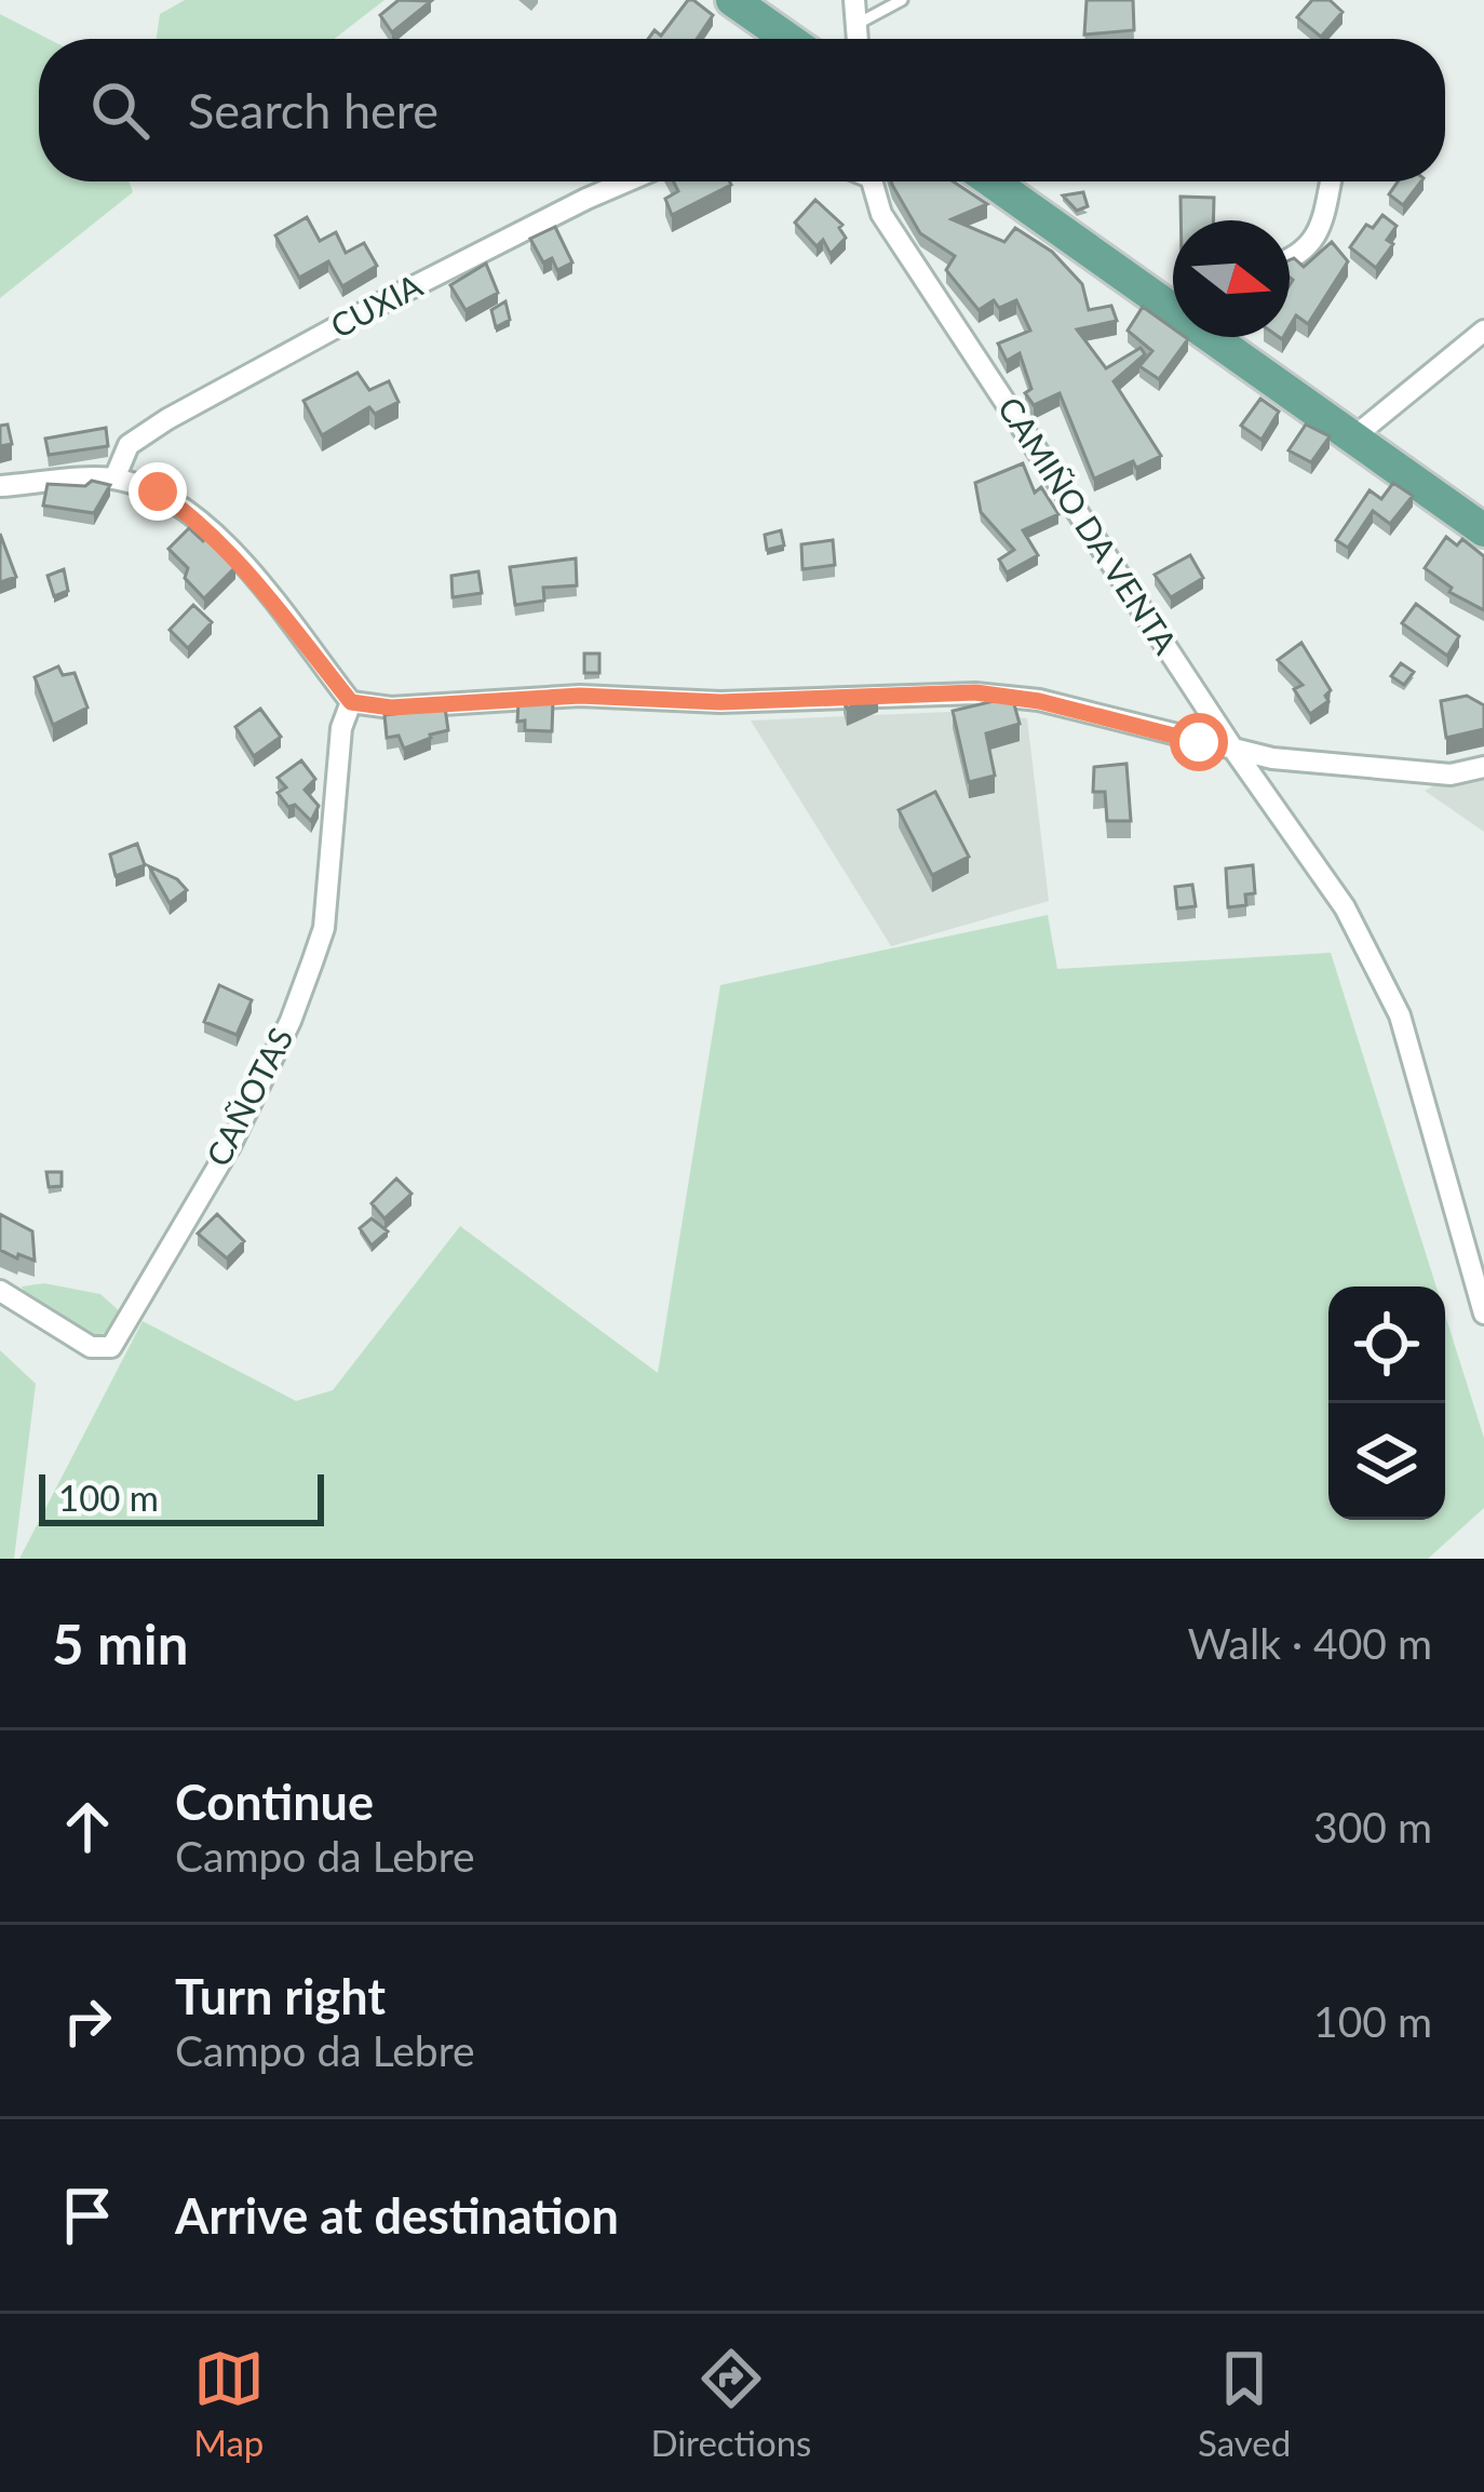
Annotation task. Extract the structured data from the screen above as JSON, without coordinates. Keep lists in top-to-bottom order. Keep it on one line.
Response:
{"streets":{"street":["CUXIA","CAMIÑO DA VENTA","CAÑOTAS"]},"scale_bar":"100 m","north":"right","page":{"search":"Search here","scale":"100 m","heading":["5 min","Walk · 400 m"],"list":[["Continue","Campo da Lebre","300 m"],["Turn right","Campo da Lebre","100 m"],"Arrive at destination"],"nav":["Map","Directions","Saved"]}}
